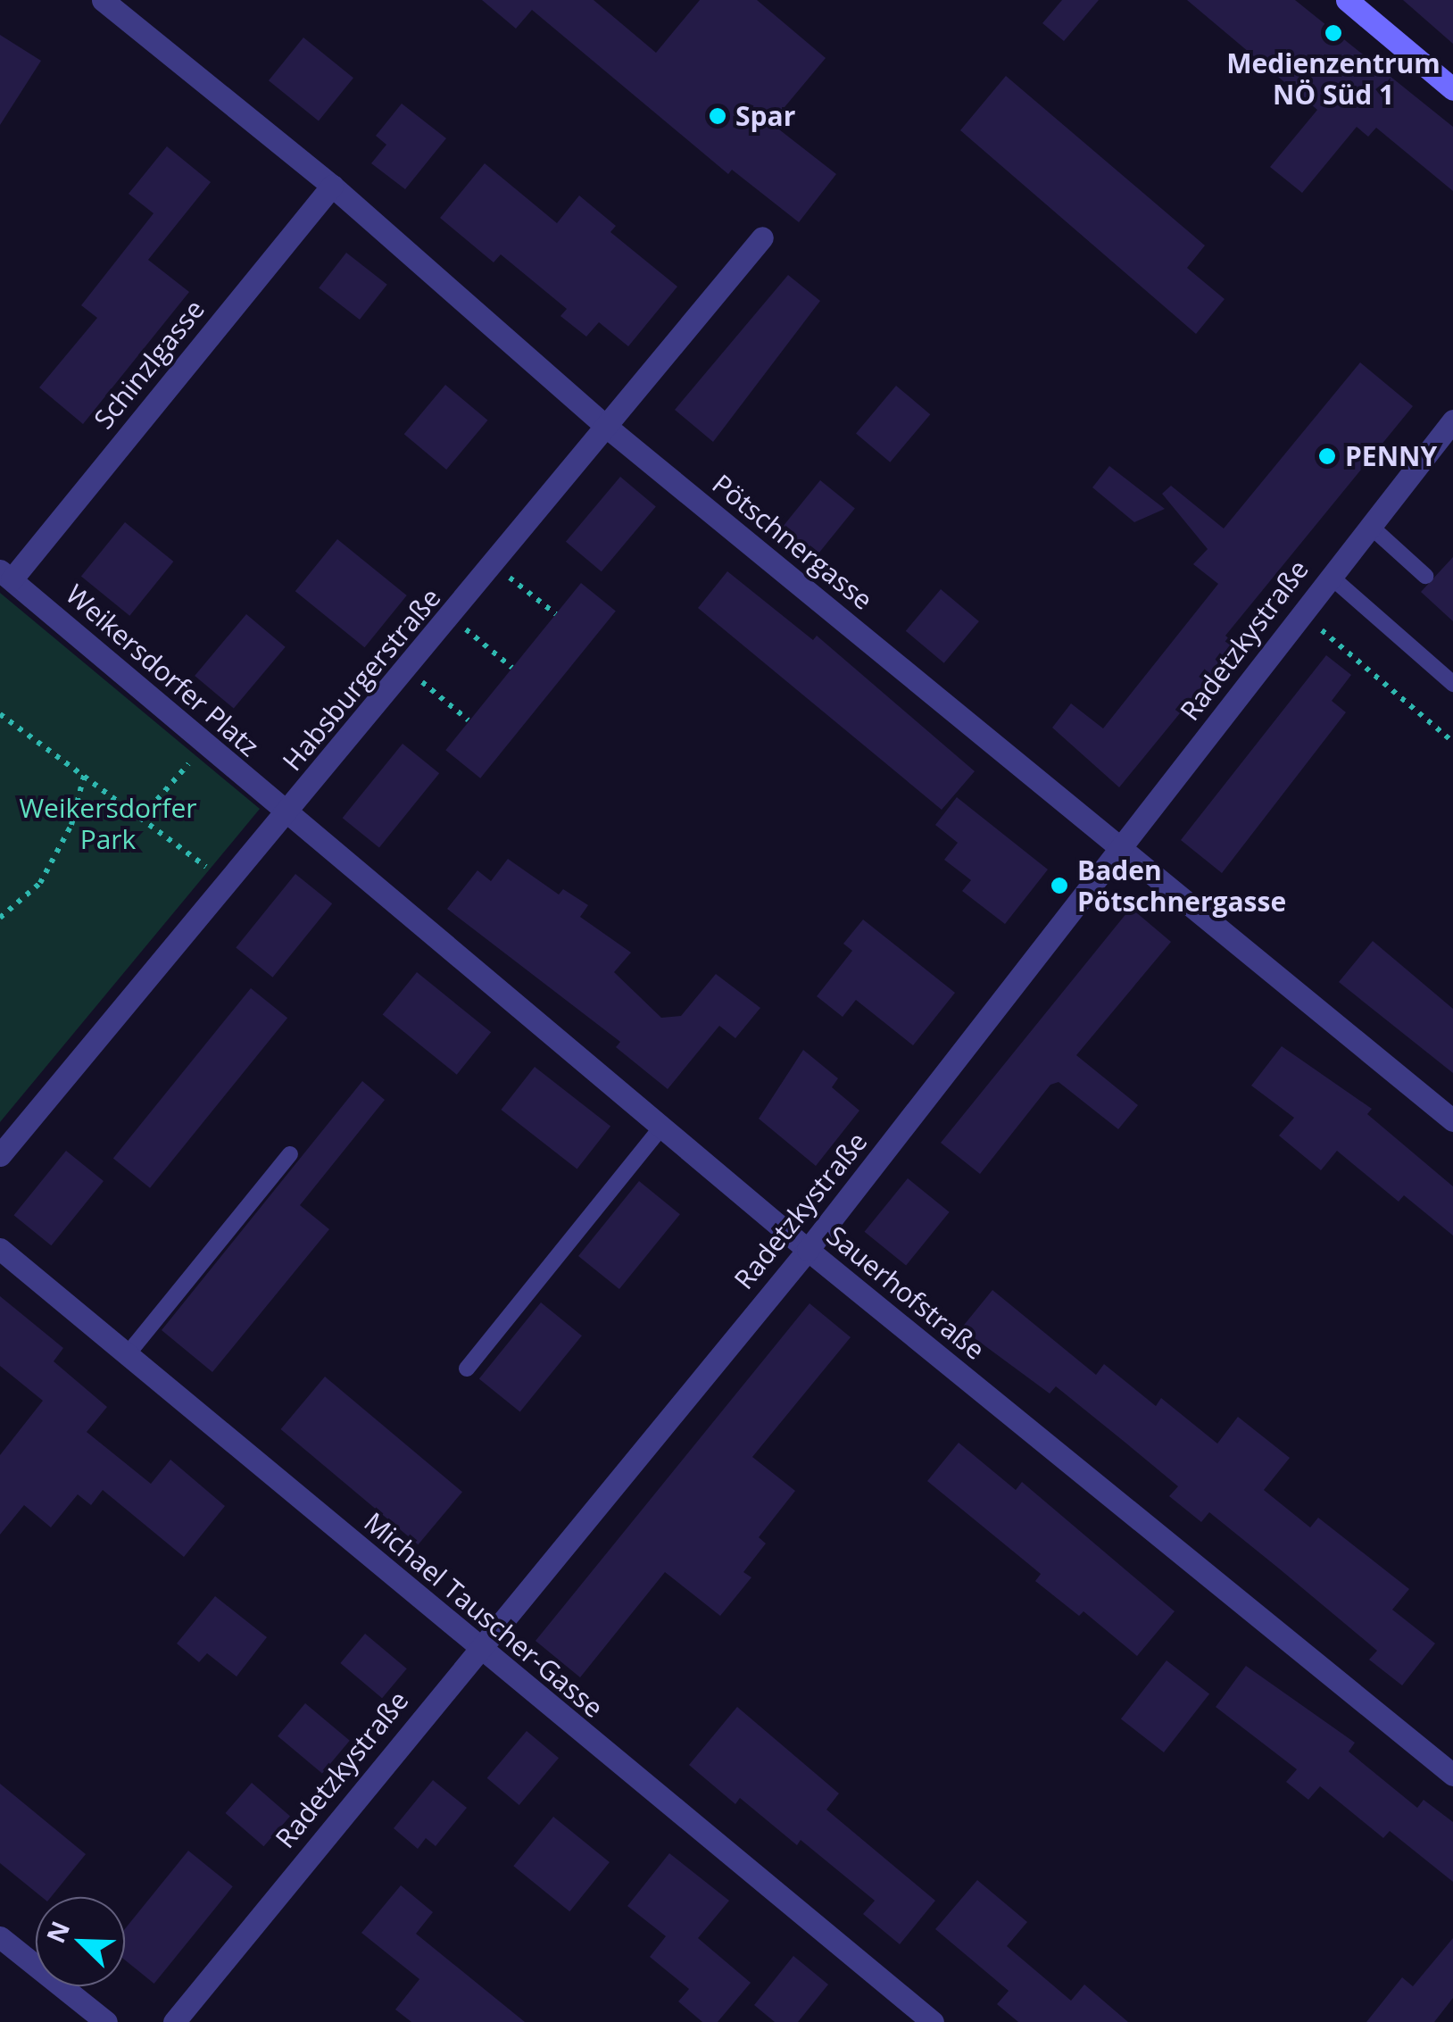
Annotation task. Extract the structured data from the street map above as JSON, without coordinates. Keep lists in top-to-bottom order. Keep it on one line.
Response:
{"streets":{"street":["Schinzlgasse","Pötschnergasse","Radetzkystraße","Weikersdorfer Platz","Habsburgerstraße","Sauerhofstraße","Michael Tauscher-Gasse"]},"crossings":[["Schinzlgasse","Pötschnergasse"],["Schinzlgasse","Weikersdorfer Platz"],["Pötschnergasse","Radetzkystraße"],["Pötschnergasse","Habsburgerstraße"],["Radetzkystraße","Sauerhofstraße"],["Radetzkystraße","Michael Tauscher-Gasse"],["Weikersdorfer Platz","Habsburgerstraße"],["Weikersdorfer Platz","Sauerhofstraße"],["Habsburgerstraße","Sauerhofstraße"]],"parks":["Weikersdorfer Park"],"places":["Medienzentrum NÖ Süd 1","Spar","PENNY","Baden Pötschnergasse"],"north":"top left"}
